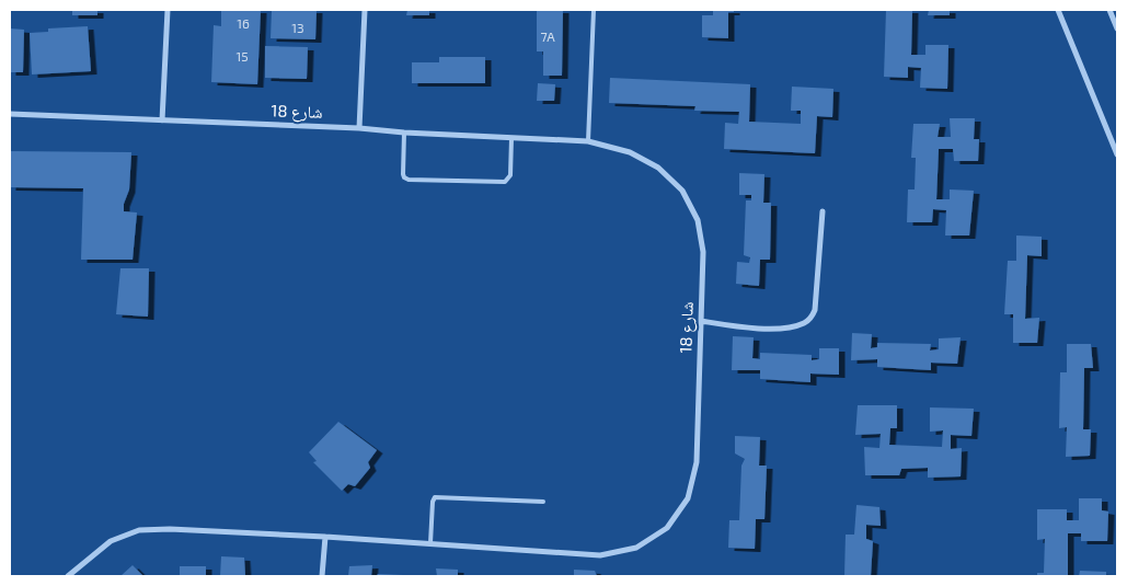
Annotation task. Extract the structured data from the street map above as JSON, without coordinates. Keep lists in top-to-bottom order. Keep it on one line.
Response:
{"streets":{"street":["شارع 18"]},"house_numbers":["16","13","7A","15"]}
